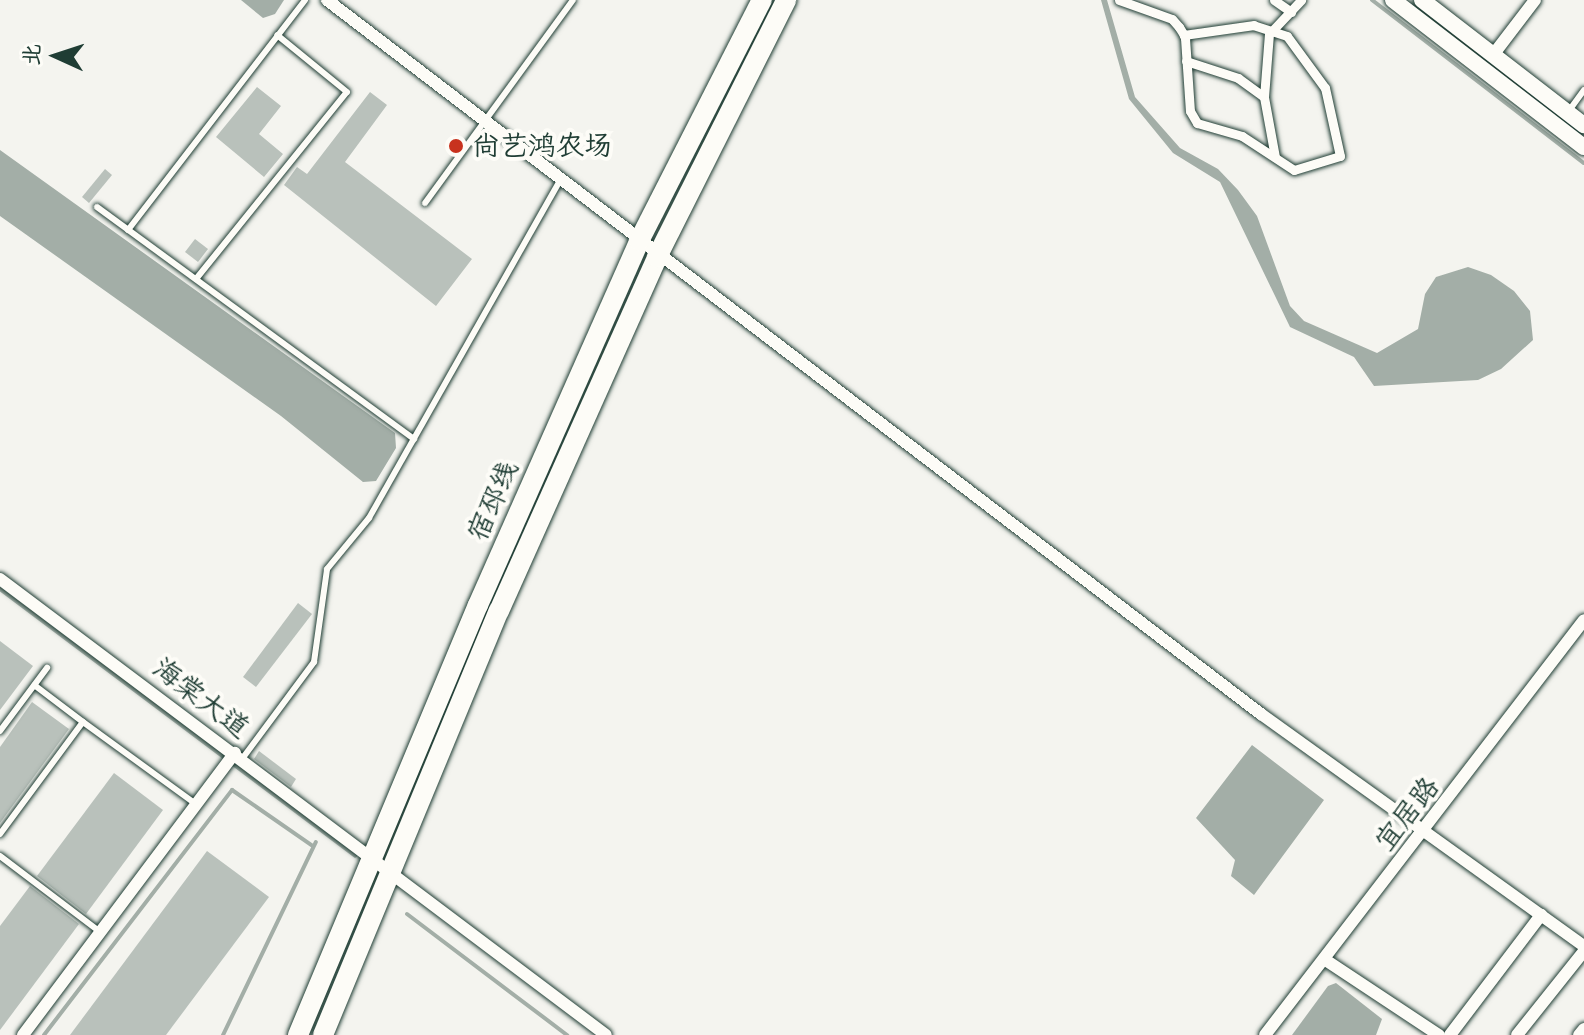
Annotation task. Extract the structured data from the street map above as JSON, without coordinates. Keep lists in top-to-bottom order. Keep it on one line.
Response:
{"streets":{"main road":["宿邳线"],"street":["海棠大道","宜居路"]},"crossings":[["宿邳线","海棠大道"]],"places":["尚艺鸿农场"],"north":"left"}
